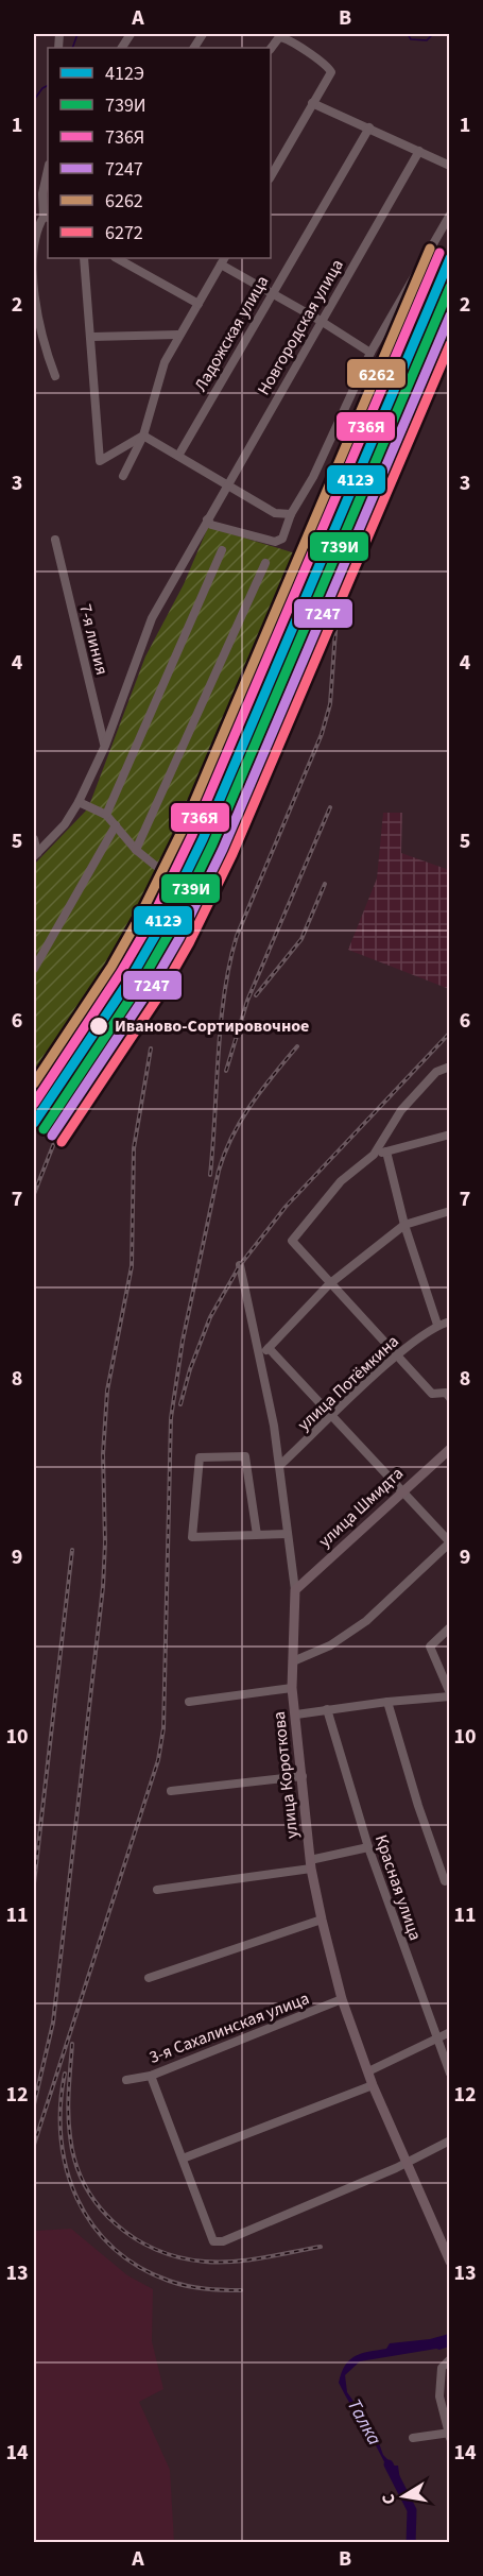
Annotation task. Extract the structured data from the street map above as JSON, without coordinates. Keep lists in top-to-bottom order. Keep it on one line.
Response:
{"streets":{"main road":["улица Шмидта","улица Короткова"],"street":["Новгородская улица","Ладожская улица","7-я линия","улица Потёмкина","Красная улица","3-я Сахалинская улица"]},"crossings":[["Новгородская улица","7-я линия"],["улица Потёмкина","улица Короткова"],["улица Шмидта","улица Короткова"],["улица Короткова","3-я Сахалинская улица"]],"water":["Талка"],"places":["Иваново-Сортировочное"],"lines":["transit line 6262","transit line 736Я","transit line 412Э","transit line 739И","transit line 7247","transit line 6272"],"legend":["412Э","739И","736Я","7247","6262","6272"],"north":"left","grid":{"columns":["A","B"],"rows":["1","2","3","4","5","6","7","8","9","10","11","12","13","14"]}}
